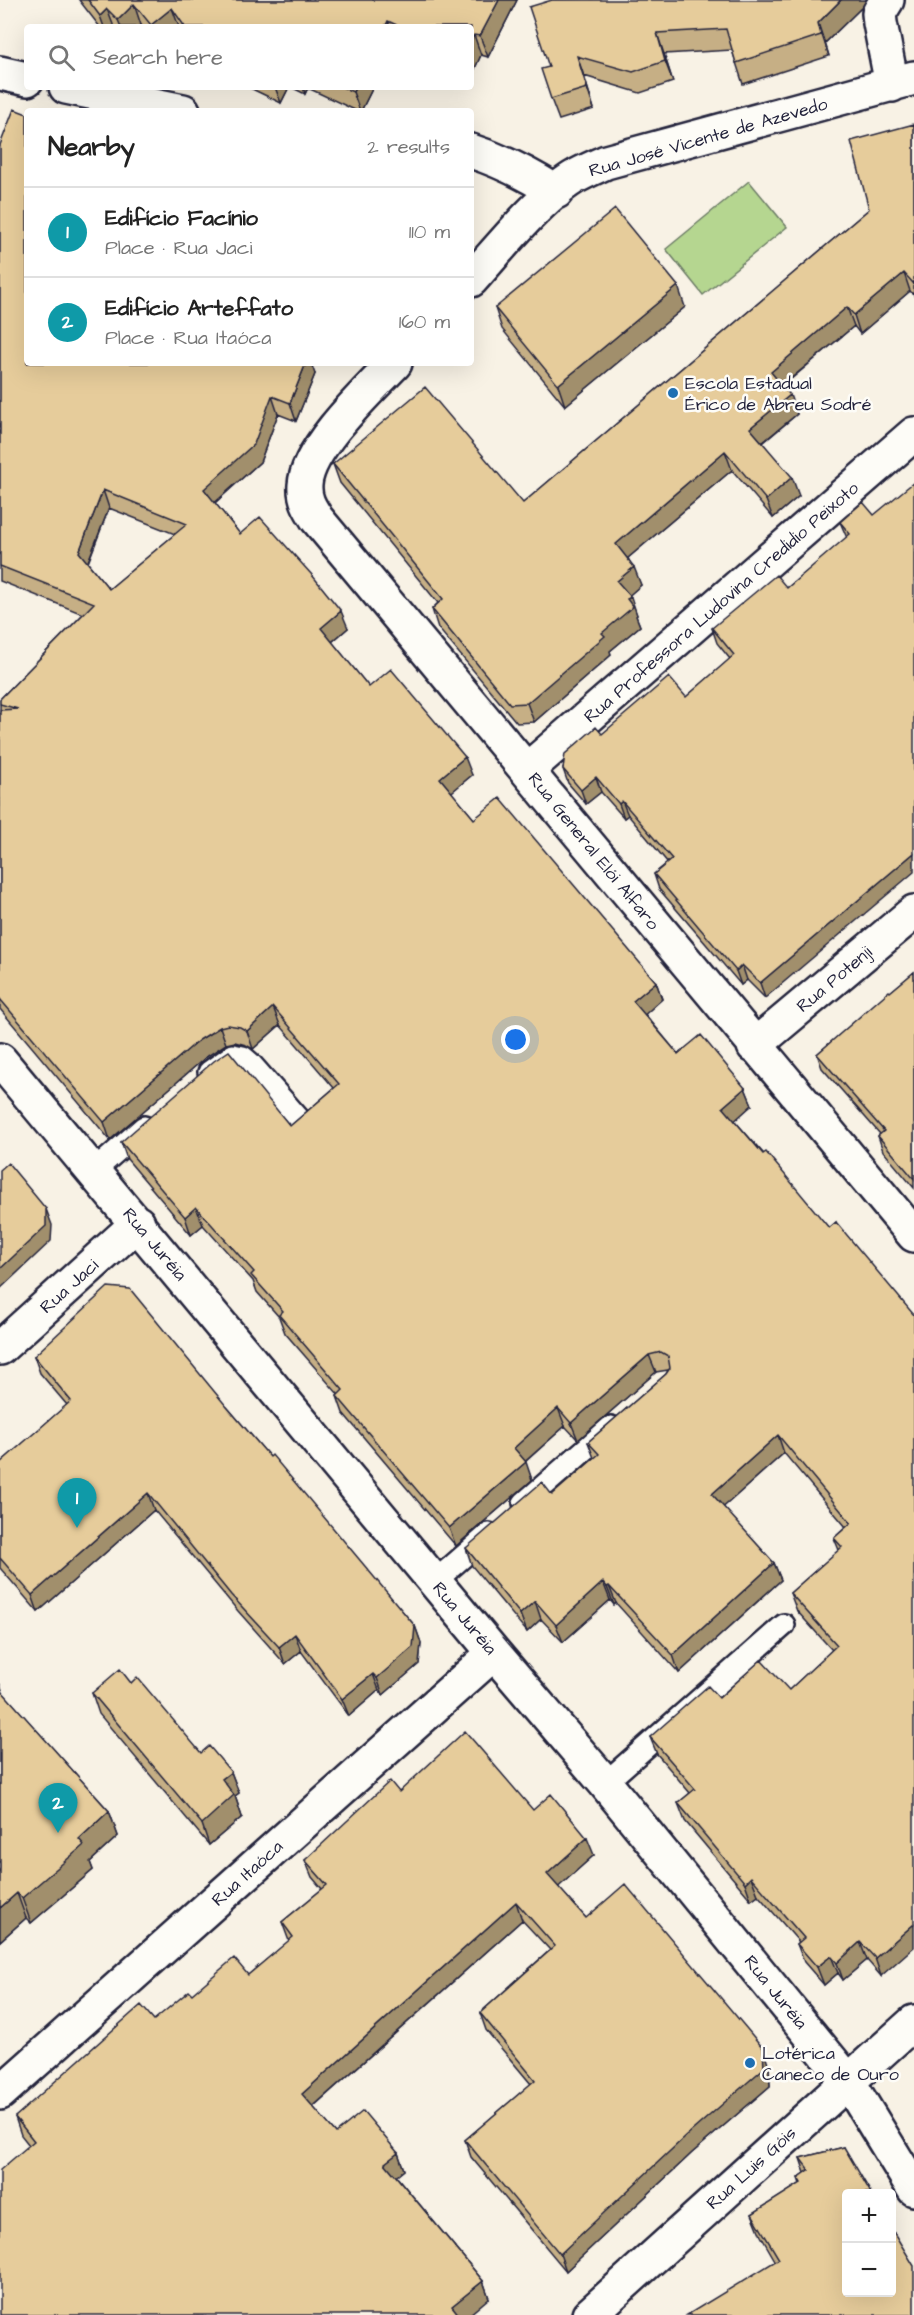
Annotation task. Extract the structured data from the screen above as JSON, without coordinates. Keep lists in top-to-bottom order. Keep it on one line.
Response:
{"streets":{"street":["Rua José Vicente de Azevedo","Rua Professora Ludovina Credidio Peixoto","Rua General Elói Alfaro","Rua Potenji","Rua Juréia","Rua Jaci","Rua Itaóca","Rua Luis Góis"]},"crossings":[["Rua Professora Ludovina Credidio Peixoto","Rua General Elói Alfaro"],["Rua General Elói Alfaro","Rua Potenji"],["Rua Juréia","Rua Jaci"],["Rua Juréia","Rua Itaóca"],["Rua Juréia","Rua Luis Góis"]],"places":["Escola Estadual Érico de Abreu Sodré","Lotérica Caneco de Ouro"],"page":{"search":"Search here","heading":["Nearby","2 results"],"list":[{"mark":"1","name":"Edifício Facínio","note":"Place · Rua Jaci","value":"110 m"},{"mark":"2","name":"Edifício Arteffato","note":"Place · Rua Itaóca","value":"160 m"}],"pins":["1","2"],"map_buttons":["+","−"]}}
